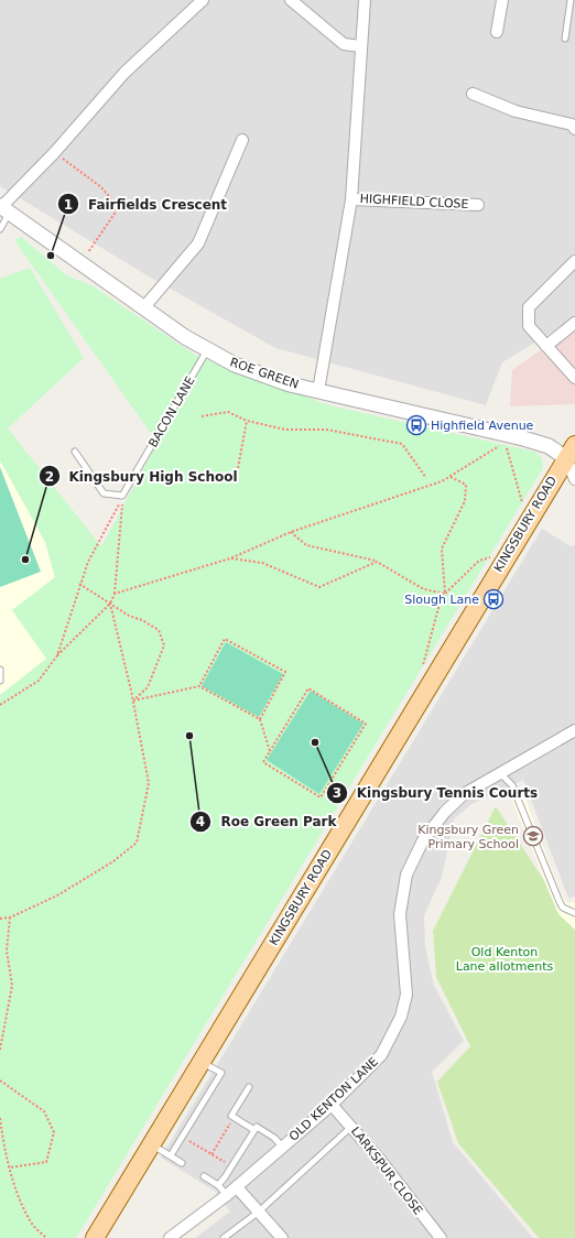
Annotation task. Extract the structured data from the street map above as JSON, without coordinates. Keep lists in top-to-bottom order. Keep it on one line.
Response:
{"streets":{"main road":["KINGSBURY ROAD"],"street":["HIGHFIELD CLOSE","ROE GREEN","OLD KENTON LANE","LARKSPUR CLOSE"],"lane":["BACON LANE"]},"crossings":[["ROE GREEN","BACON LANE"],["ROE GREEN","KINGSBURY ROAD"],["OLD KENTON LANE","LARKSPUR CLOSE"]],"parks":["Old Kenton Lane allotments"],"places":{"other":["Fairfields Crescent","Kingsbury High School","Roe Green Park","Kingsbury Tennis Courts"],"bus stop":["Highfield Avenue","Slough Lane"],"school or university":["Kingsbury Green Primary School"]}}
